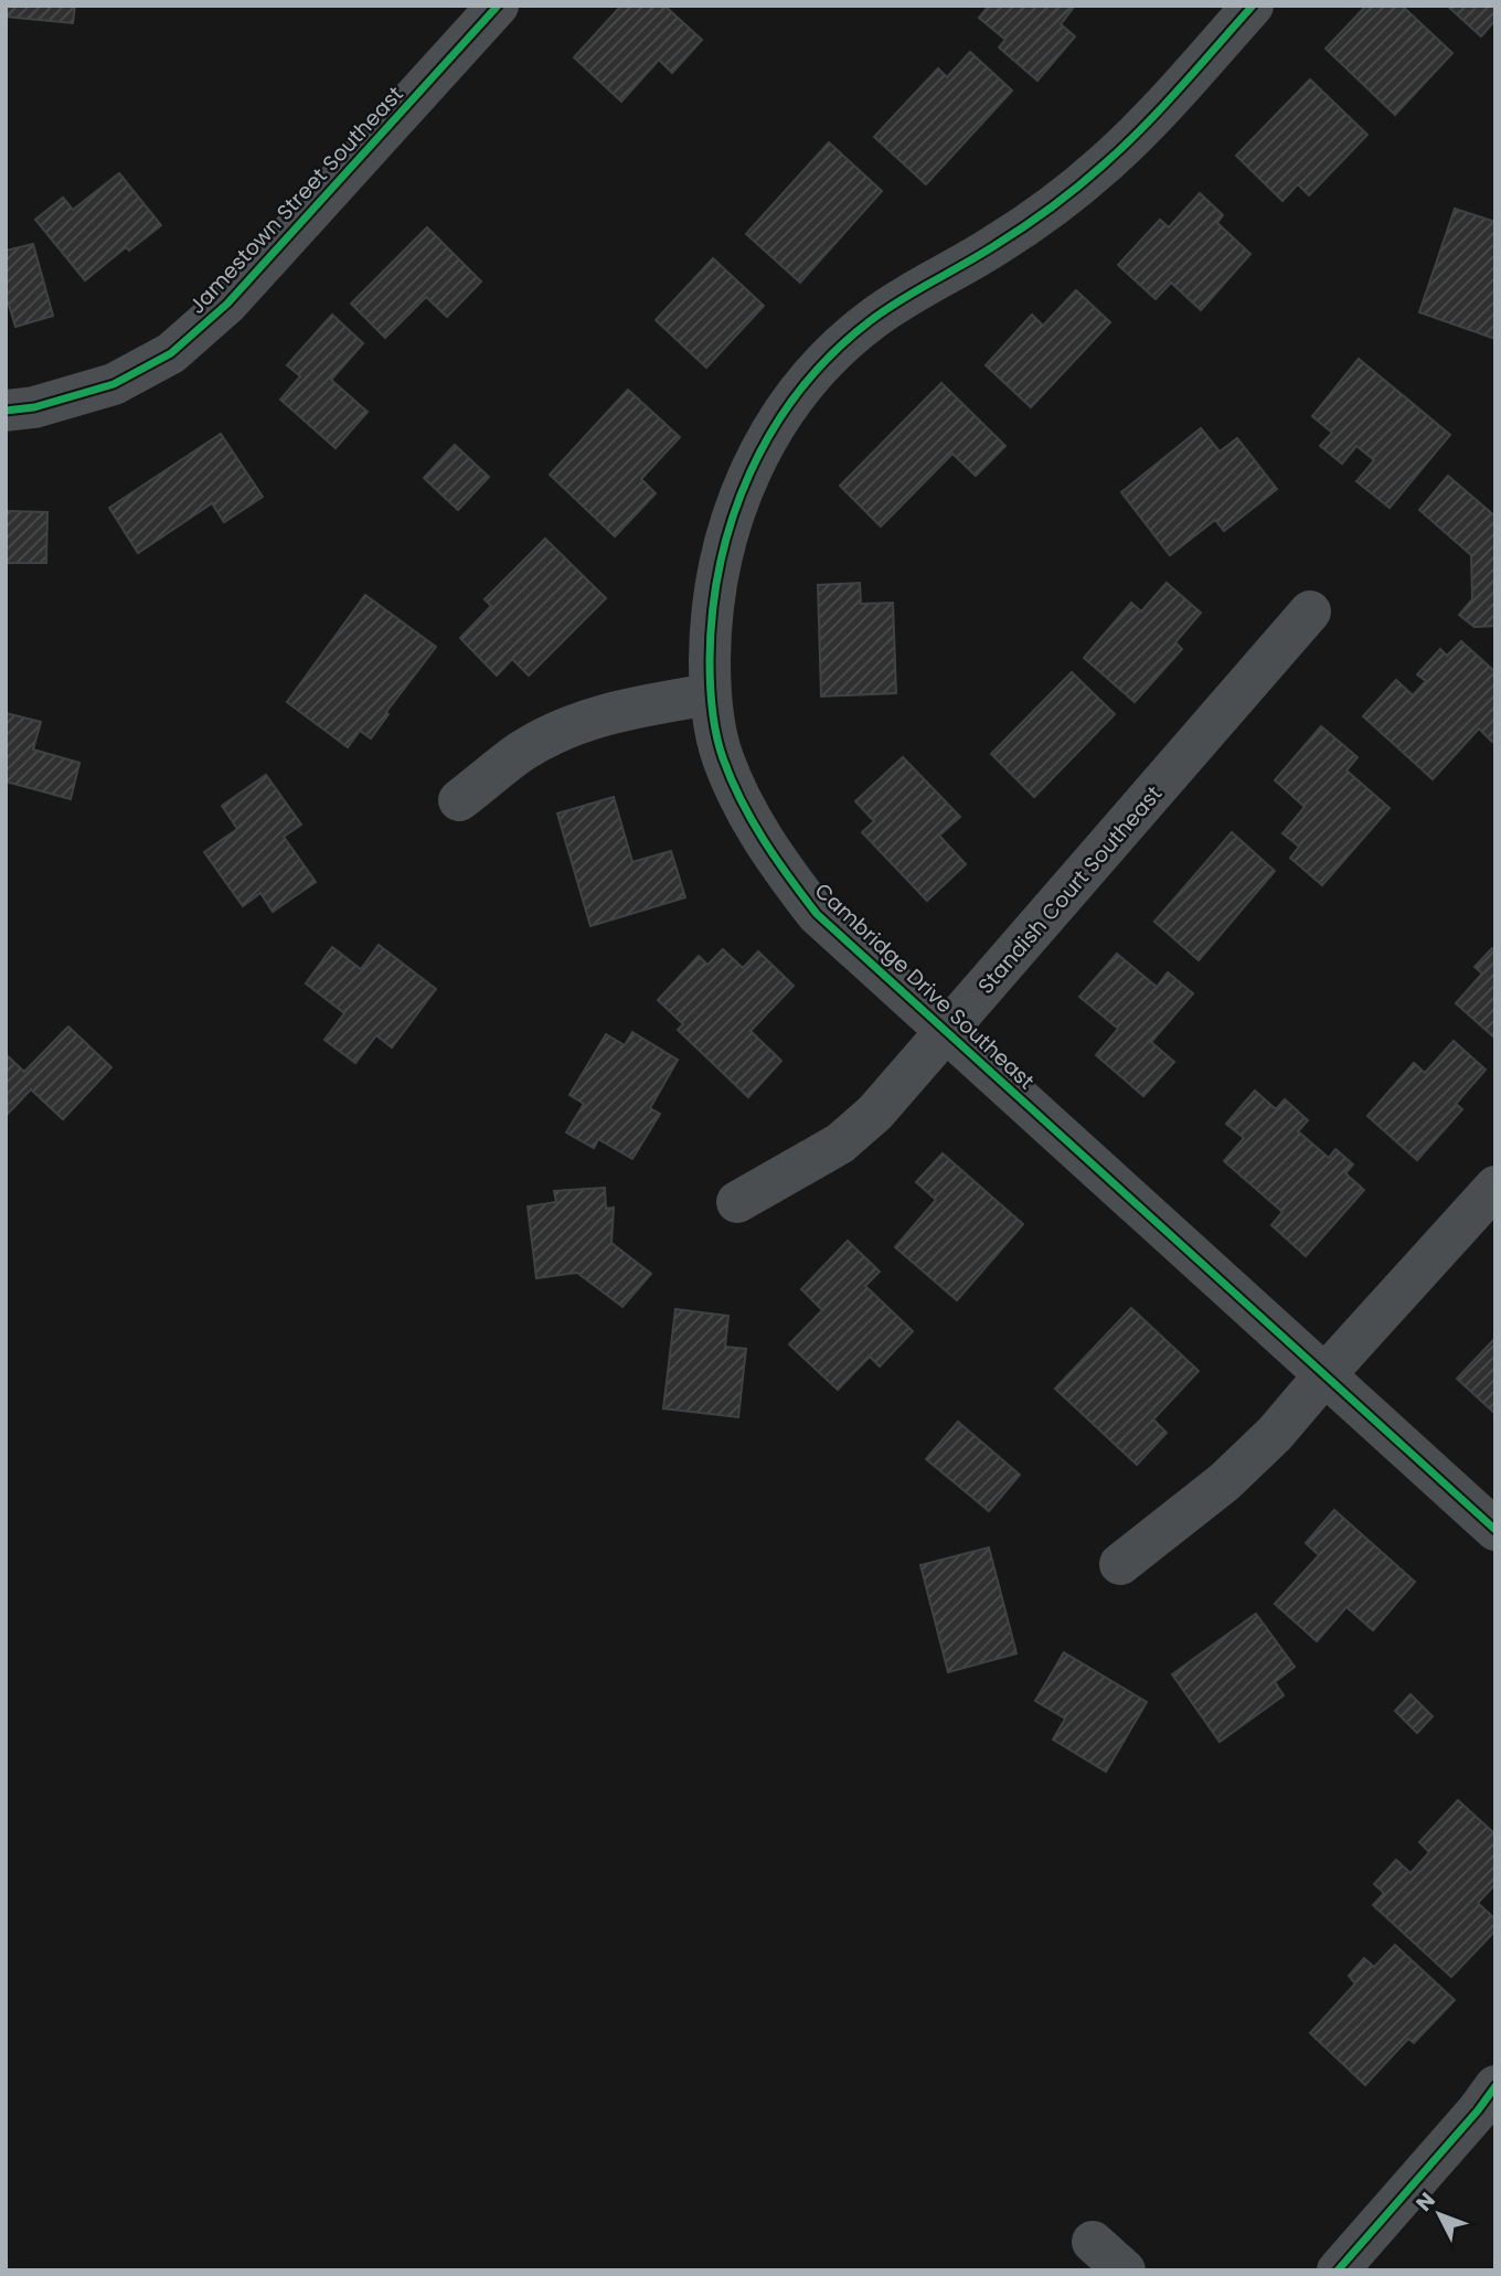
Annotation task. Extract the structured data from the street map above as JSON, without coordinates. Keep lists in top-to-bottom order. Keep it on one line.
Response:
{"streets":{"street":["Jamestown Street Southeast","Standish Court Southeast","Cambridge Drive Southeast"]},"crossings":[["Standish Court Southeast","Cambridge Drive Southeast"]],"north":"top left"}
